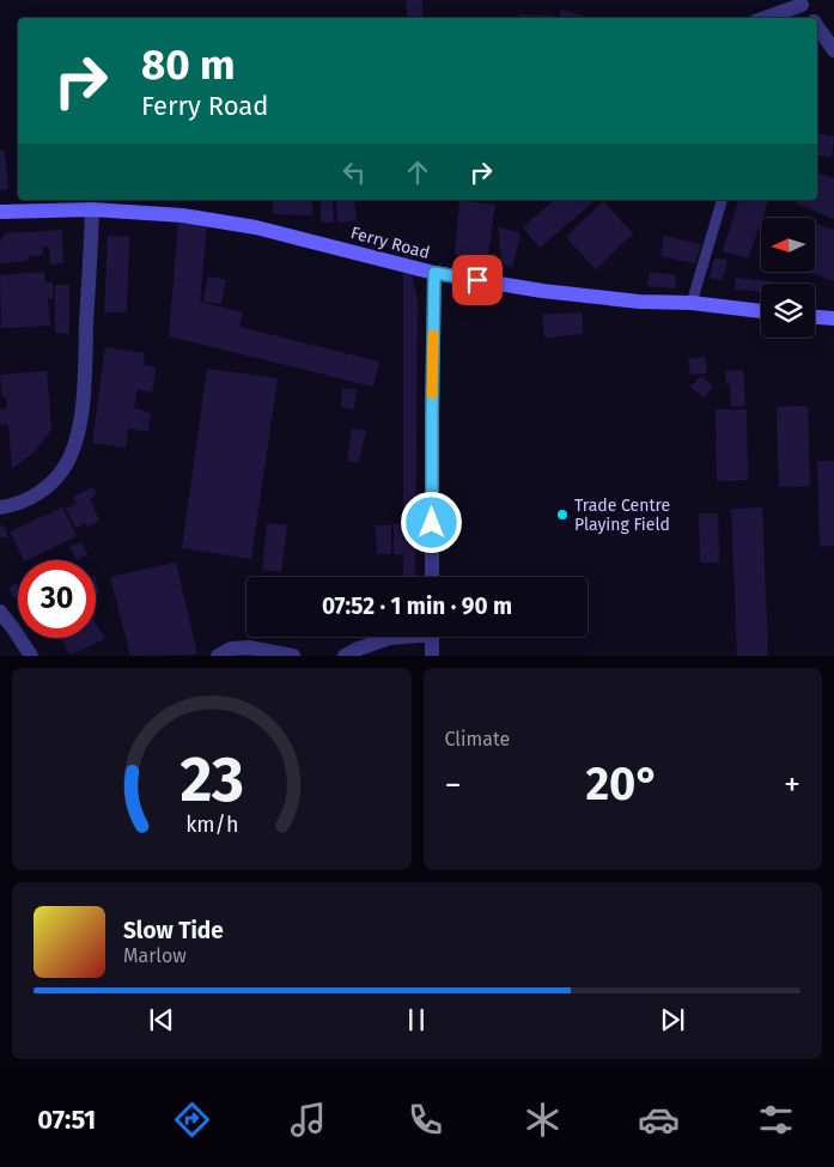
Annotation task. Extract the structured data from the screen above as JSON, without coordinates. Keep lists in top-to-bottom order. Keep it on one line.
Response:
{"streets":{"street":["Ferry Road"]},"places":["Trade Centre Playing Field"],"north":"left","page":{"turn":["80 m","Ferry Road"],"limit":"30","trip":"07:52 · 1 min · 90 m","tile":"Climate","heat":["−","20°","+"],"song":["Slow Tide","Marlow"],"tabs":"07:51","gauge":["23","km/h"]}}
